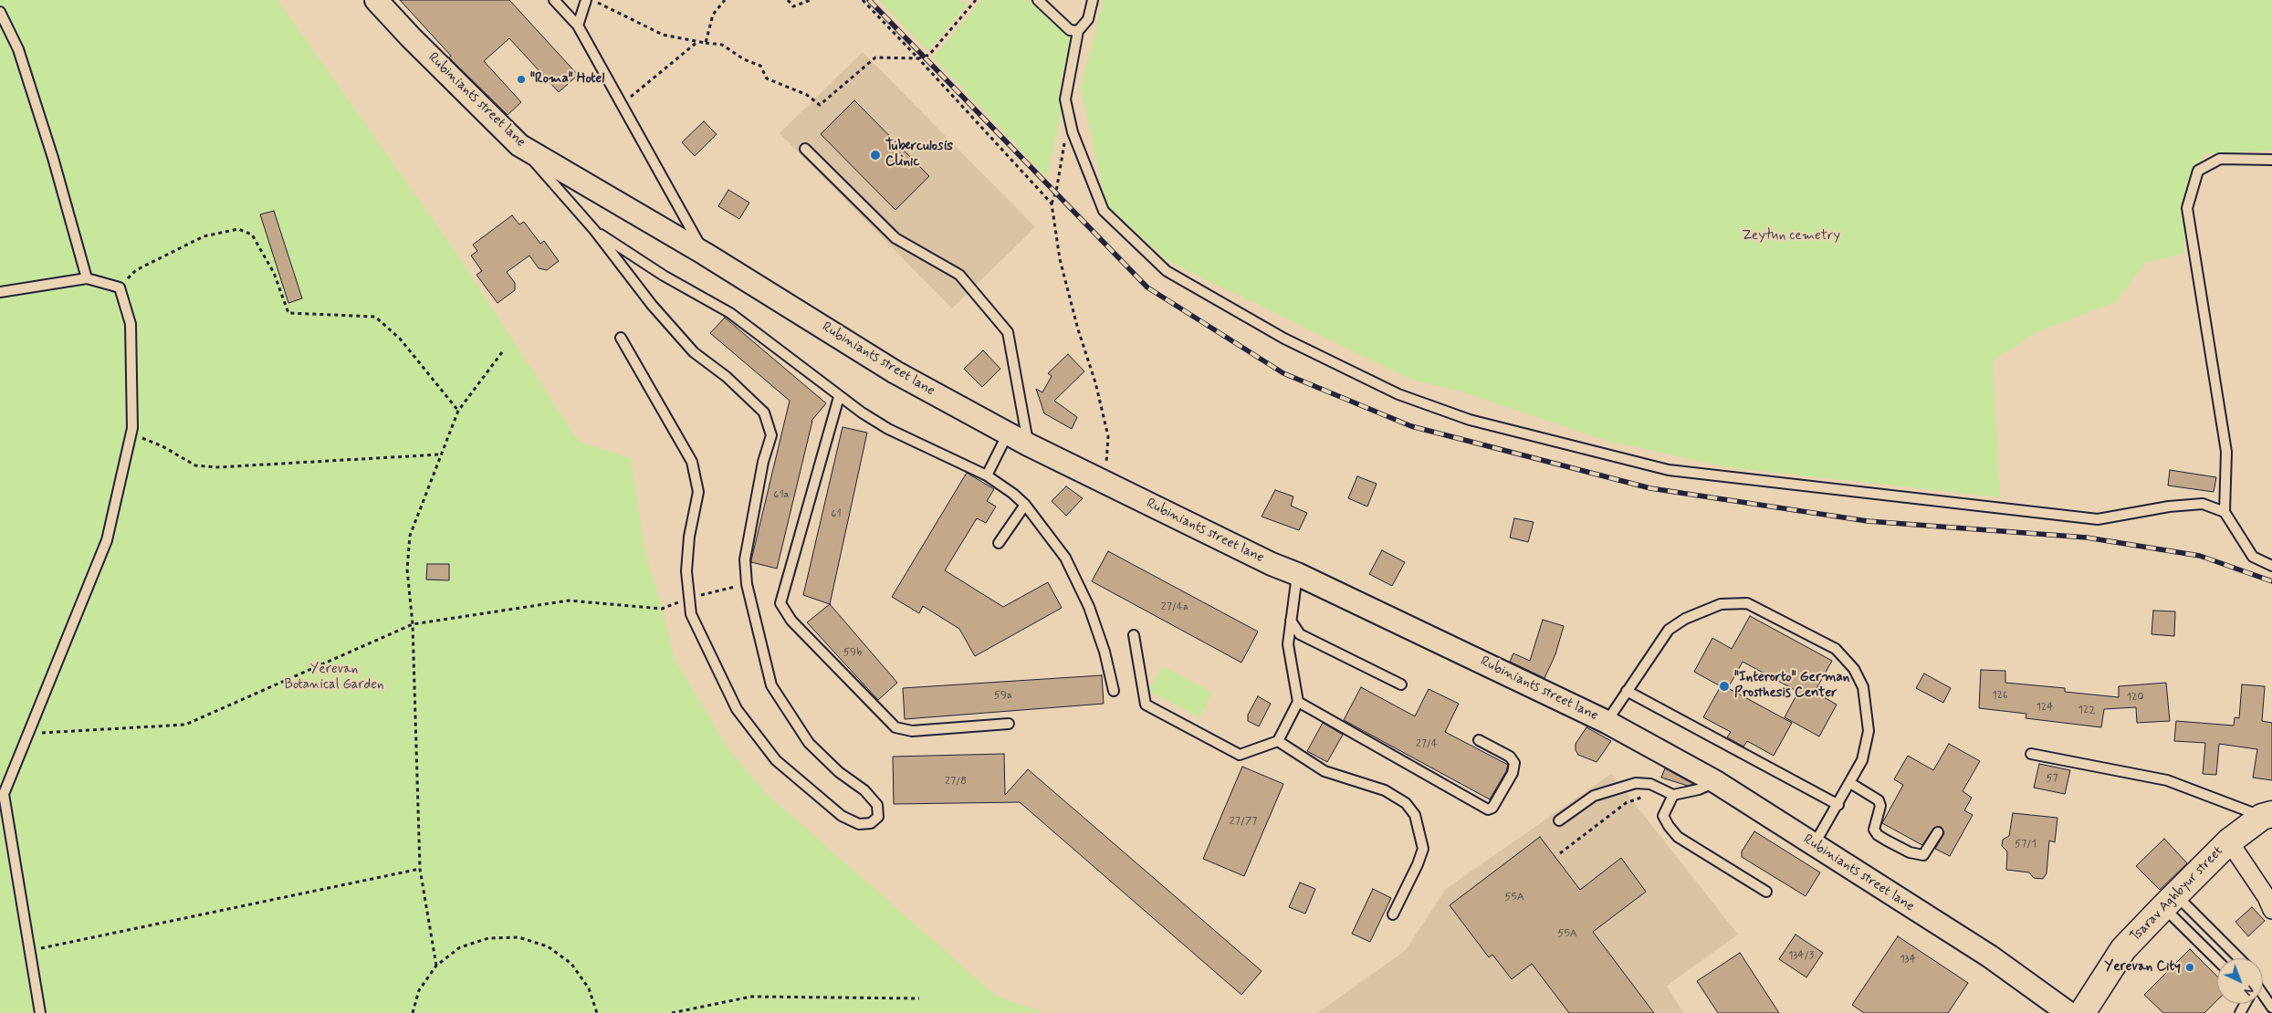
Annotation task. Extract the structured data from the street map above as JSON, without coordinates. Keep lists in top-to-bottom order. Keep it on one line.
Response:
{"streets":{"main road":["Tsarav Aghbyur street"],"street":["Rubiniants street lane"]},"parks":["Zeytun cemetry","Yerevan Botanical Garden"],"places":["\"Roma\" Hotel","Tuberculosis Clinic","\"Interorto\" German Prosthesis Center","Yerevan City"],"house_numbers":["61a","61","27/4a","59b","59a","126","120","124","122","27/4","57","27/8","27/77","57/1","55A","55A","134/3","134"],"north":"bottom right"}
